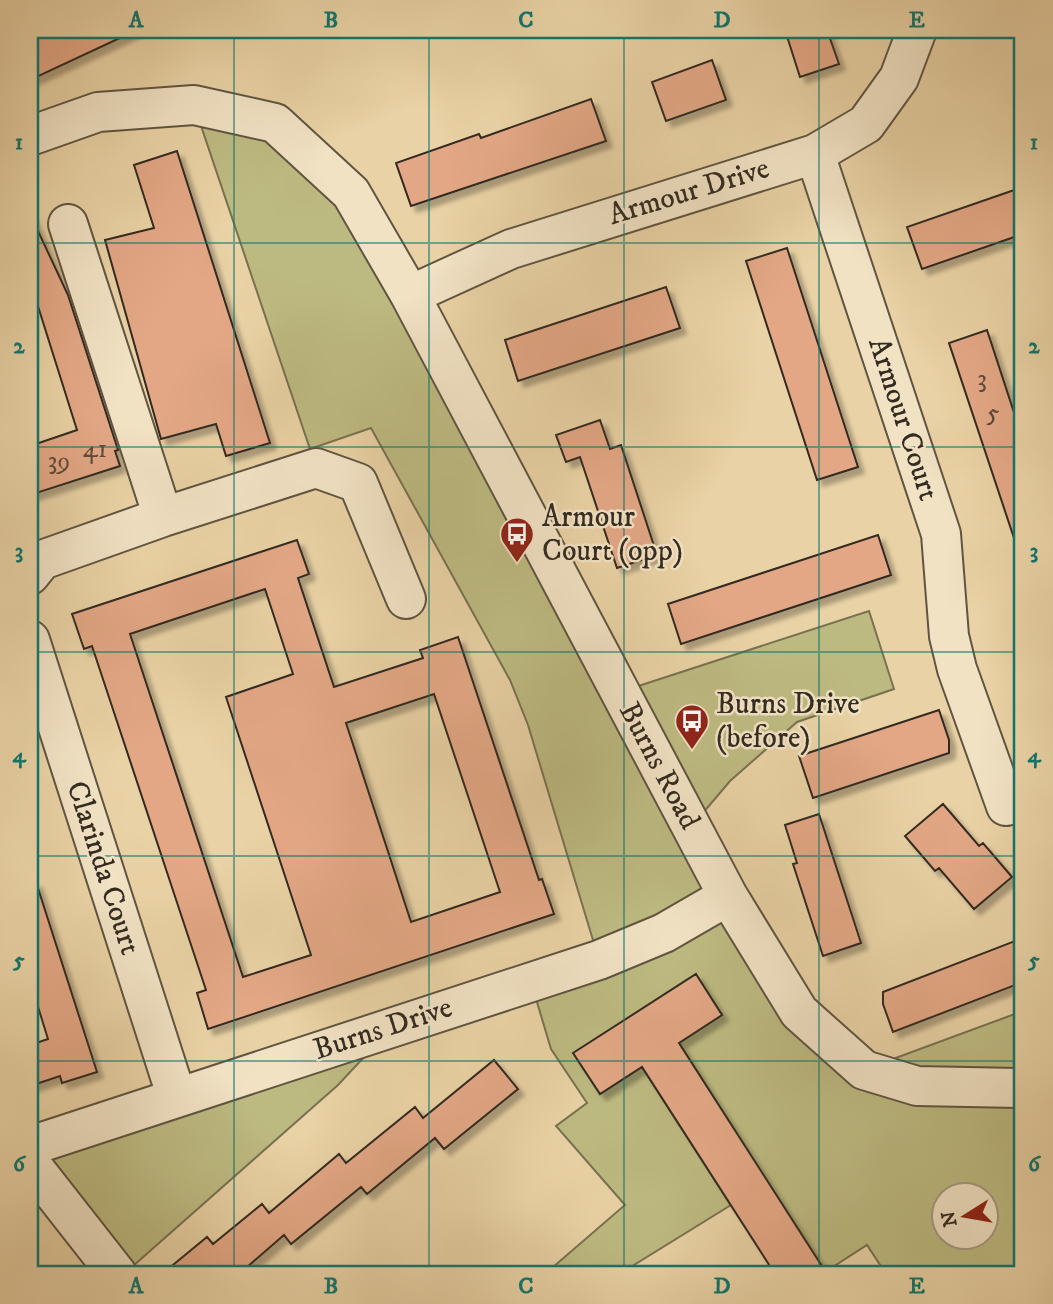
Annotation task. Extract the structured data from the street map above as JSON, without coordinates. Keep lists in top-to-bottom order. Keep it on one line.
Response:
{"streets":{"street":["Armour Drive","Armour Court","Burns Road","Clarinda Court","Burns Drive"]},"crossings":[["Armour Drive","Armour Court"],["Armour Drive","Burns Road"],["Burns Road","Burns Drive"],["Clarinda Court","Burns Drive"]],"places":{"bus stop":["Armour Court (opp)","Burns Drive (before)"]},"house_numbers":["3","5","41","39"],"north":"left","grid":{"columns":["A","B","C","D","E"],"rows":["1","2","3","4","5","6"]}}
